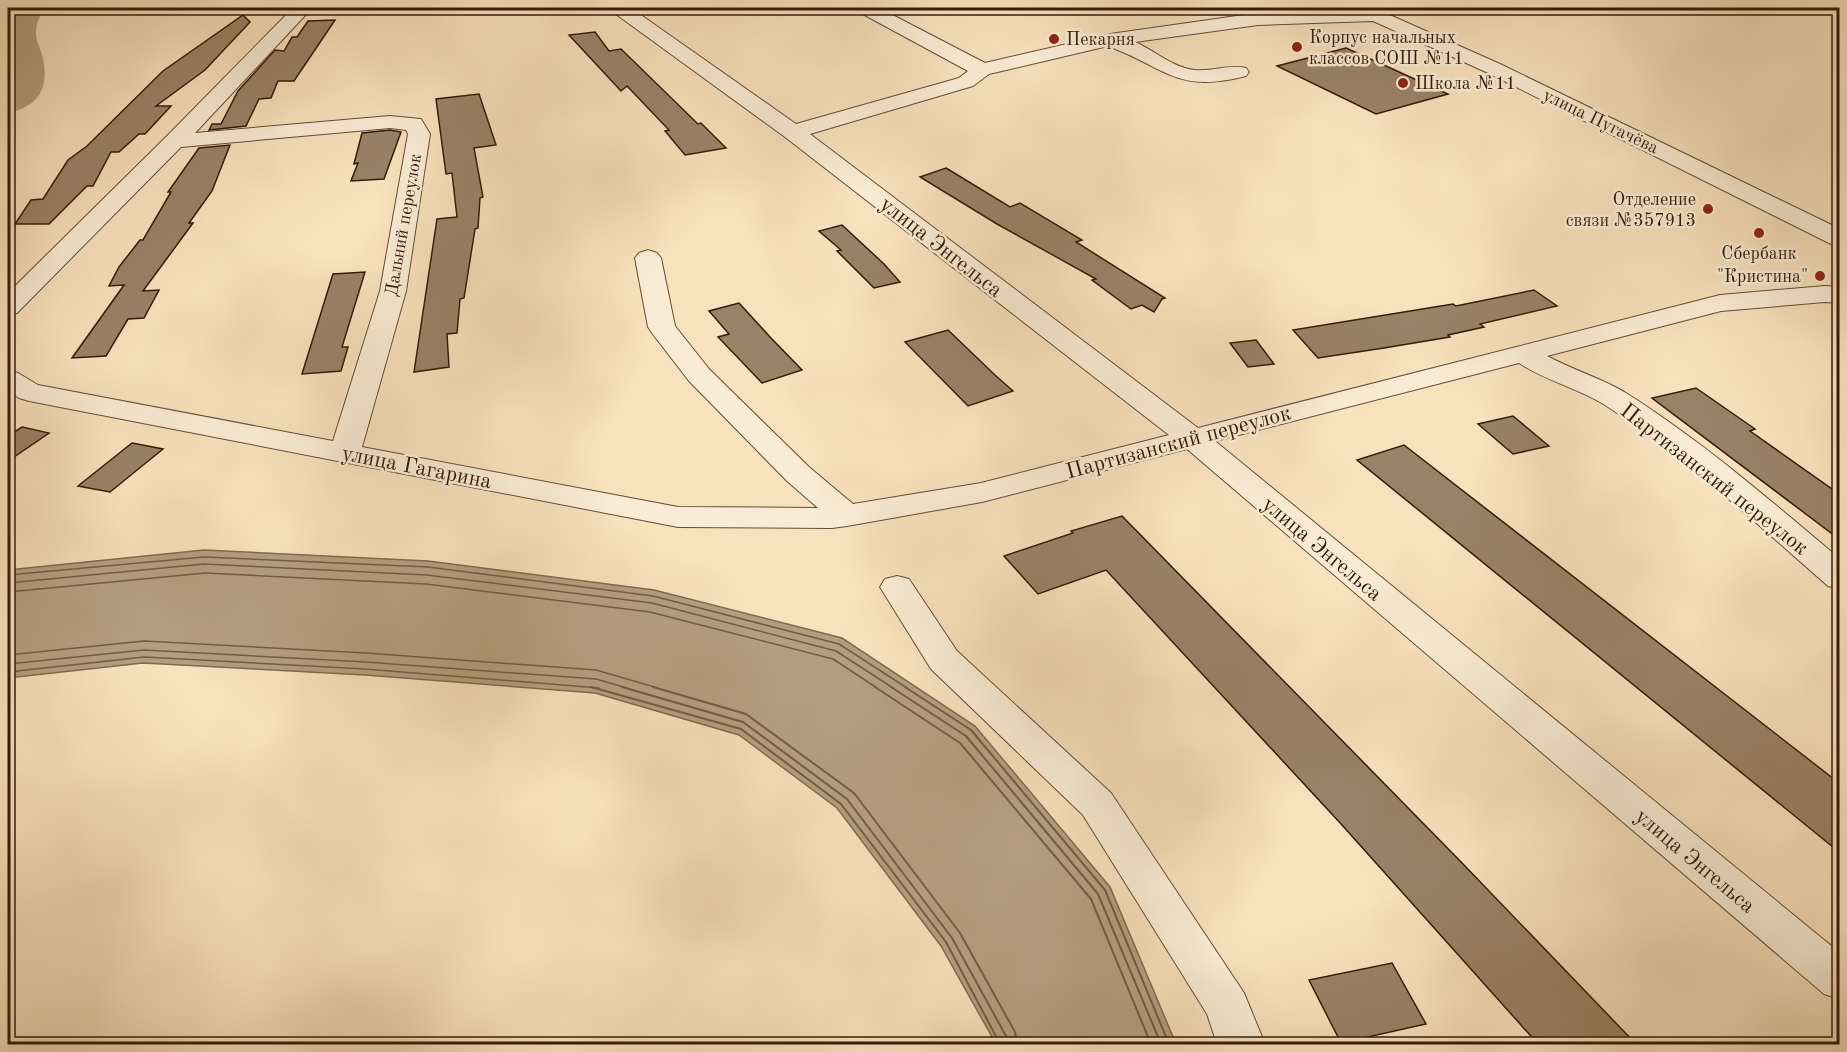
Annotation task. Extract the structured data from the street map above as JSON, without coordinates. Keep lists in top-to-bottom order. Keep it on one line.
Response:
{"streets":{"street":["улица Пугачёва","Дальний переулок","улица Энгельса","Партизанский переулок","улица Гагарина"]},"crossings":[["Дальний переулок","улица Гагарина"],["улица Энгельса","Партизанский переулок"],["Партизанский переулок","улица Гагарина"]],"places":["Пекарня","Корпус начальных классов СОШ №11","Школа №11","Отделение связи №357913","Сбербанк","\"Кристина\""]}
